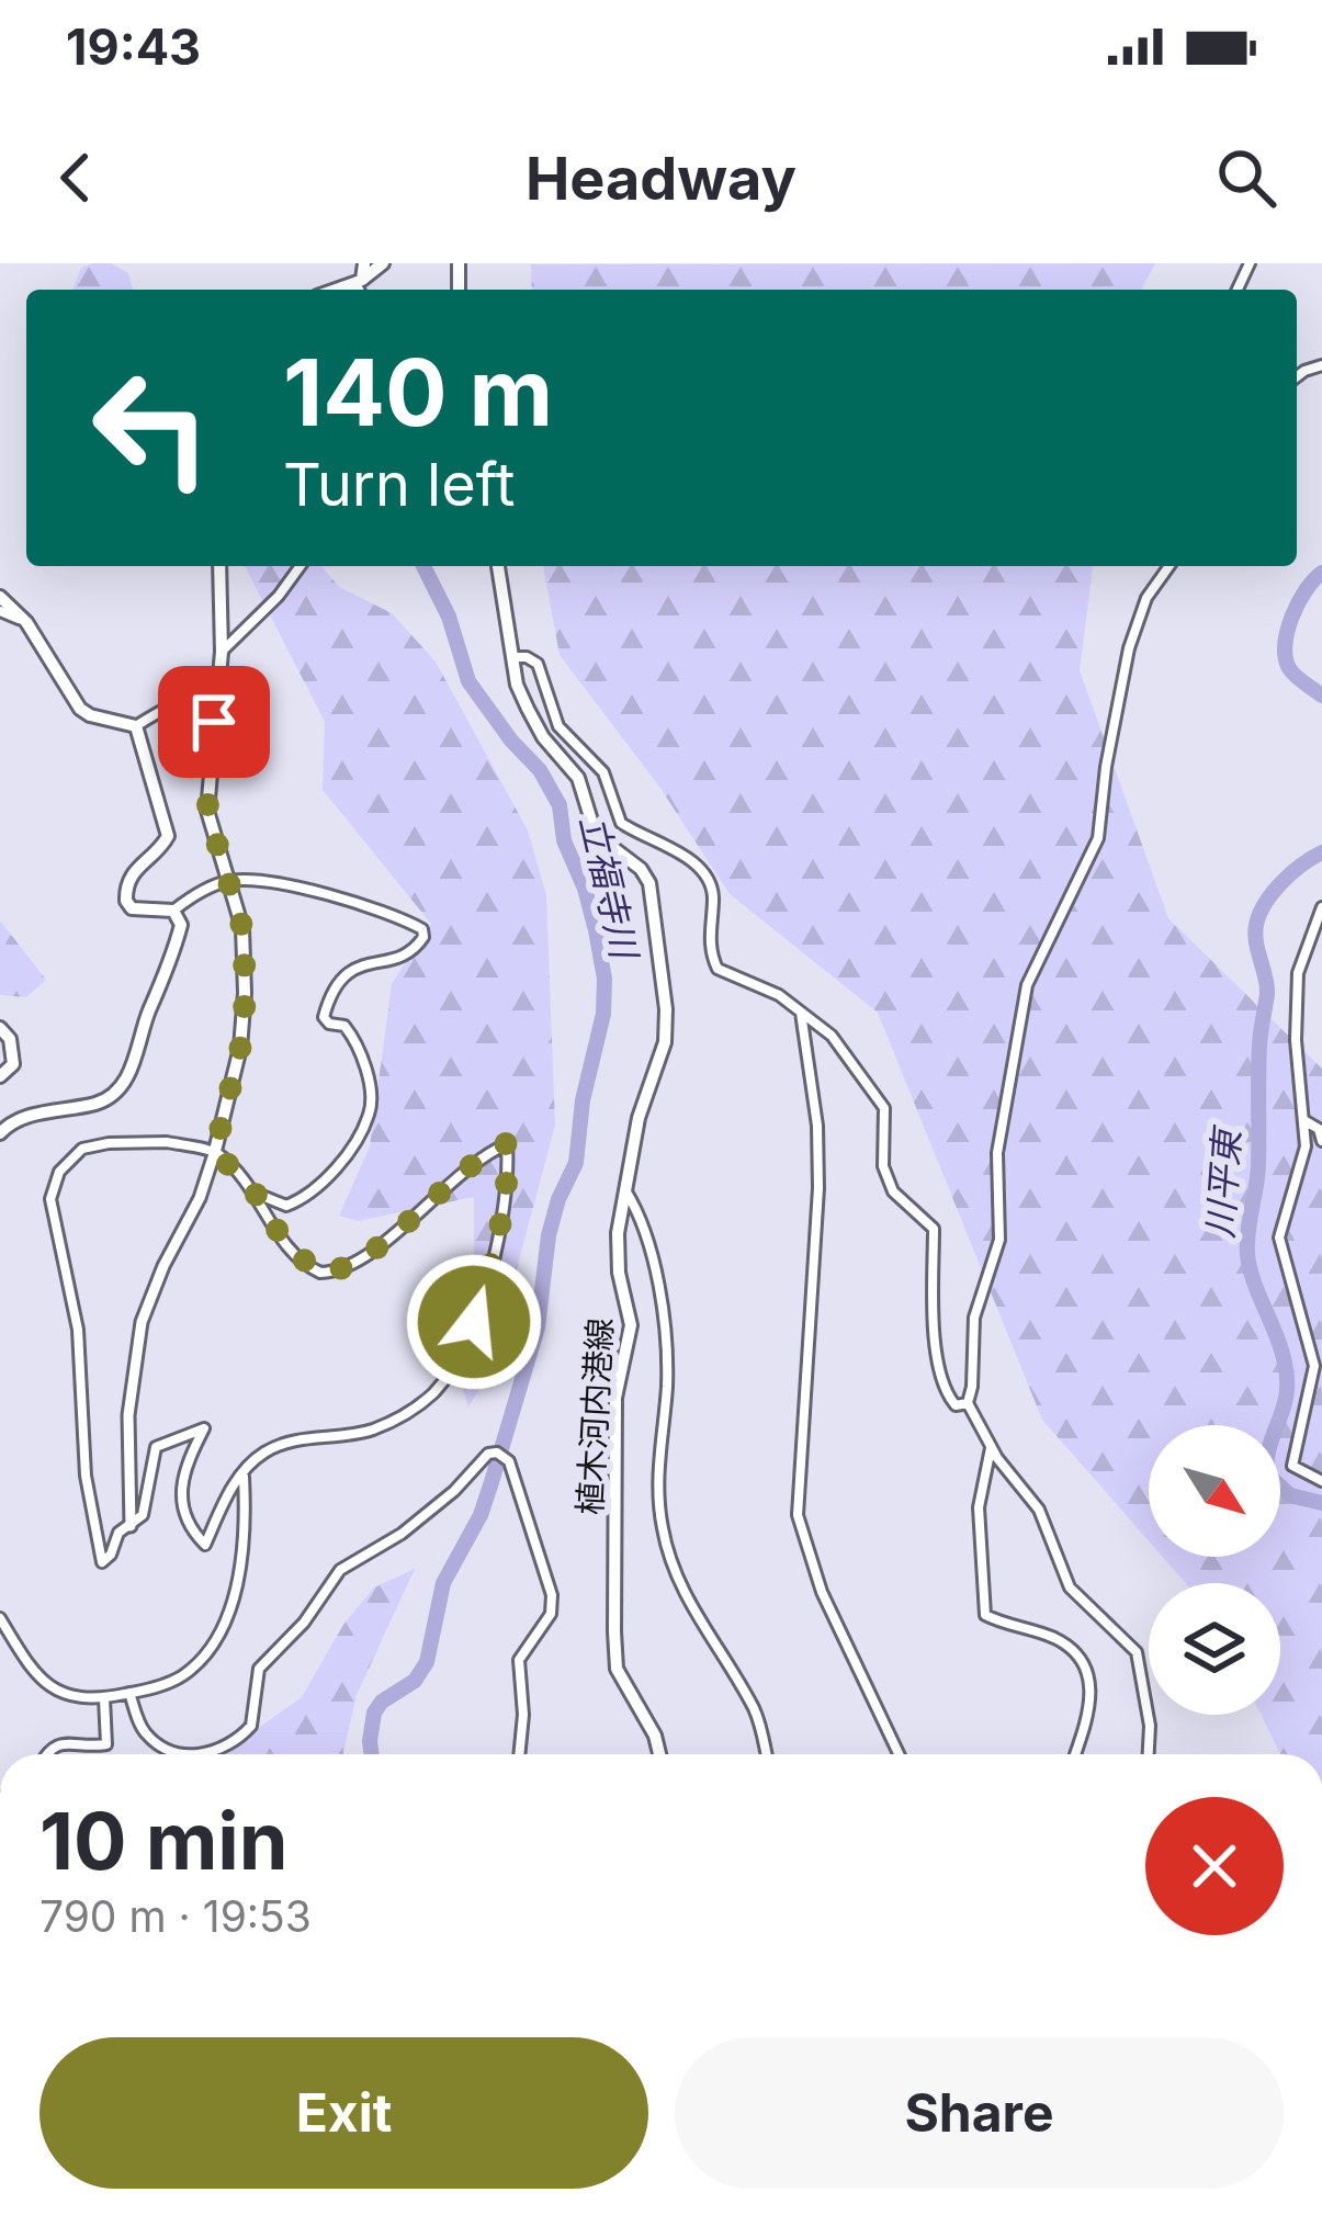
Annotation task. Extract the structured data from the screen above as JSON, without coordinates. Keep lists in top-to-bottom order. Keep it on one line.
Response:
{"streets":{"main road":["植木河内港線"]},"water":["立福寺川","川平東"],"north":"bottom right","page":{"status":"19:43","header":"Headway","turn":["140 m","Turn left"],"heading":["10 min","790 m · 19:53"],"buttons":["Exit","Share"]}}
